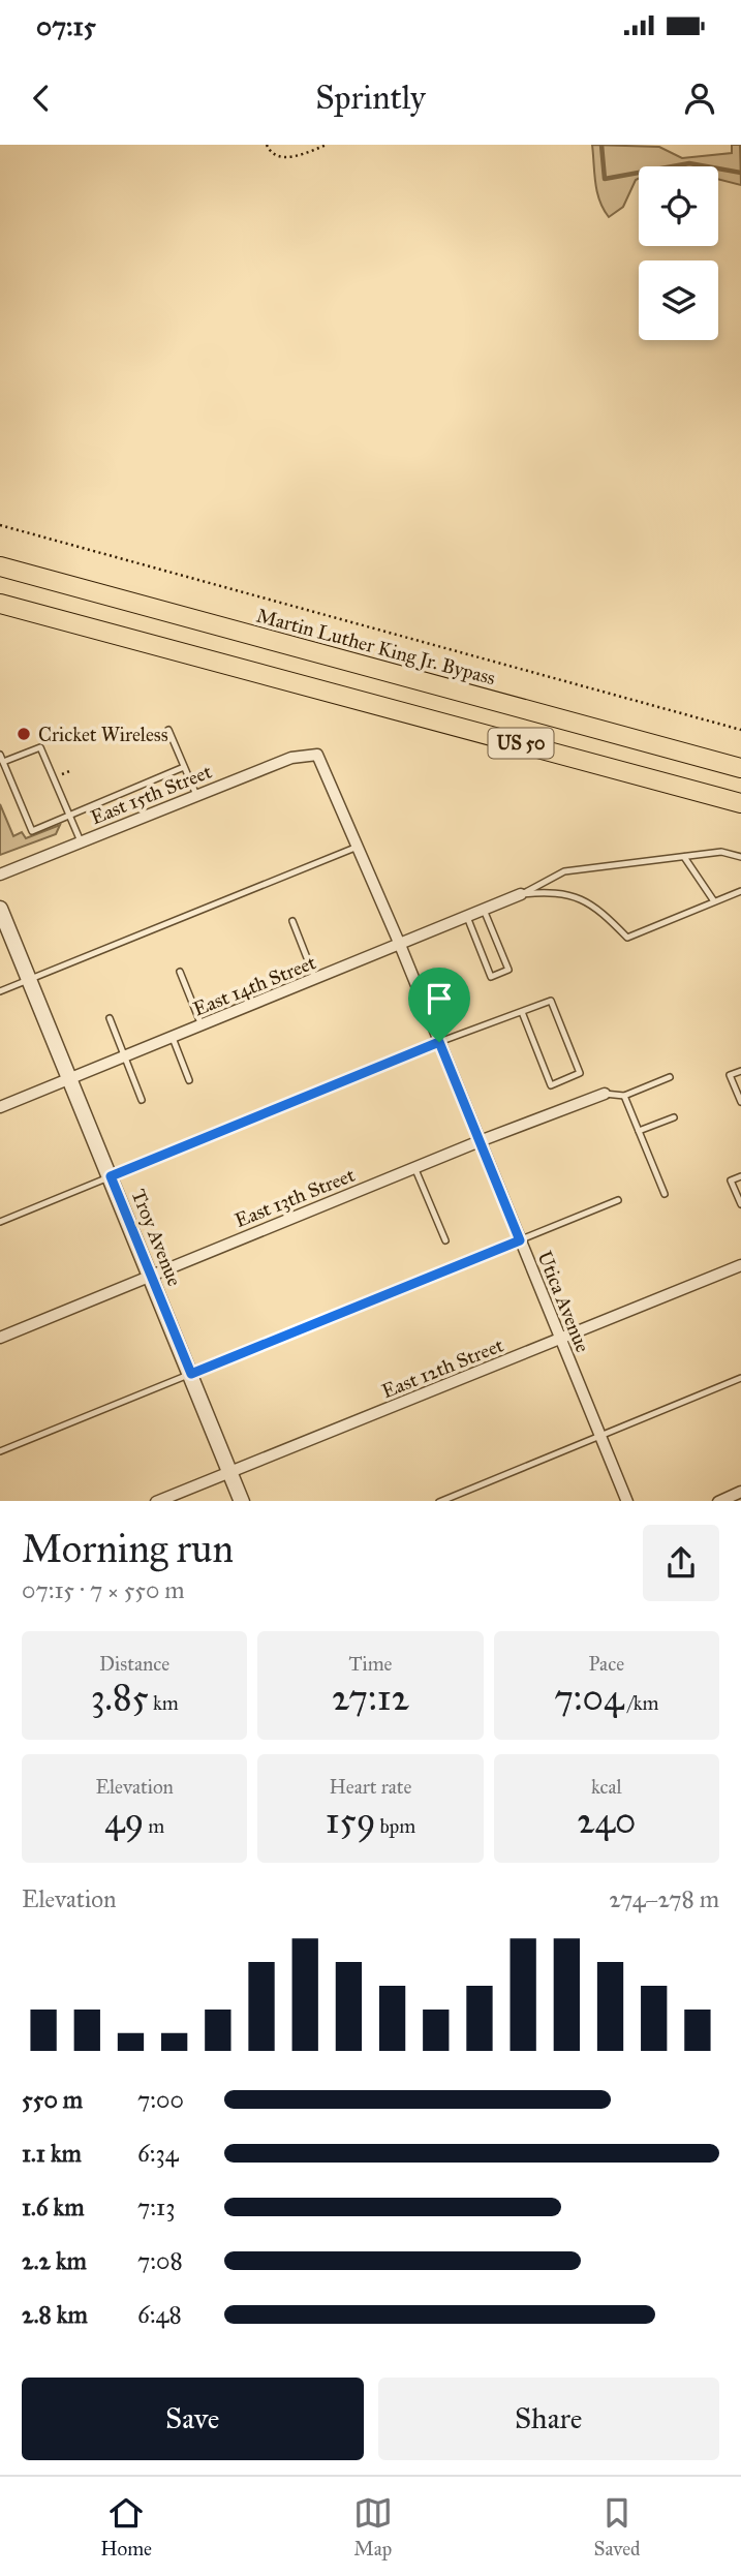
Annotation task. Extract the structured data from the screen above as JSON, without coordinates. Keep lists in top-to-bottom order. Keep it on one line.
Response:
{"streets":{"highway":["Martin Luther King Jr. Bypass","US 50"],"street":["East 15th Street","East 14th Street","East 13th Street","Troy Avenue","Utica Avenue","East 12th Street"]},"crossings":[["East 15th Street","Utica Avenue"],["East 14th Street","Troy Avenue"],["East 14th Street","Utica Avenue"],["East 13th Street","Troy Avenue"],["East 13th Street","Utica Avenue"],["Troy Avenue","East 12th Street"],["Utica Avenue","East 12th Street"]],"places":["Cricket Wireless"],"page":{"status":"07:15","header":"Sprintly","heading":["Morning run","07:15 · 7 × 550 m"],"stats":[["Distance","3.85 km"],["Time","27:12"],["Pace","7:04 /km"],["Elevation","49 m"],["Heart rate","159 bpm"],["kcal","240"]],"chart":["Elevation","274–278 m"],"list":[{"name":"550 m","note":"7:00"},{"name":"1.1 km","note":"6:34"},{"name":"1.6 km","note":"7:13"},{"name":"2.2 km","note":"7:08"},{"name":"2.8 km","note":"6:48"}],"buttons":["Save","Share"],"tabs":["Home","Map","Saved"]}}
